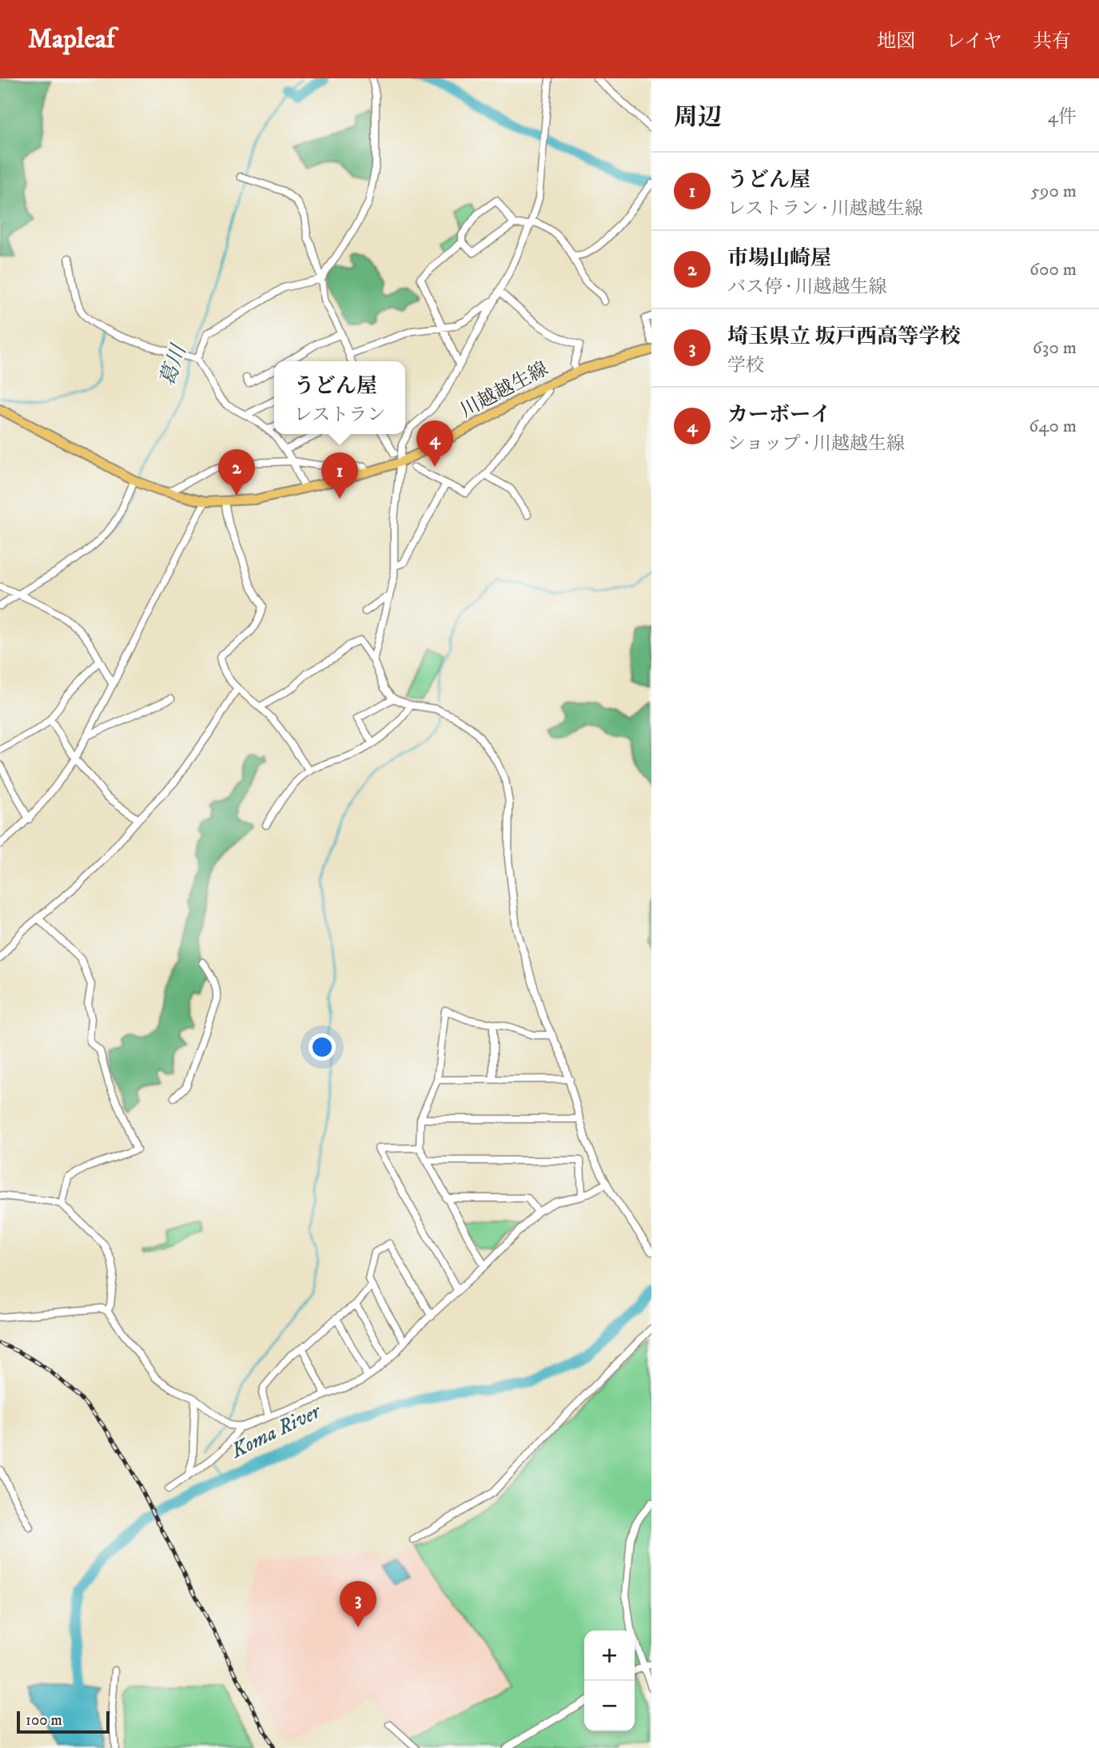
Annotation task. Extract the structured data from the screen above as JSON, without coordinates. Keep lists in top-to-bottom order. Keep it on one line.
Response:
{"streets":{"main road":["川越越生線"]},"water":["葛川","Koma River"],"scale_bar":"100 m","page":{"header":"Mapleaf","nav":["地図","レイヤ","共有"],"heading":["周辺","4件"],"list":[{"mark":"1","name":"うどん屋","note":"レストラン · 川越越生線","value":"590 m"},{"mark":"2","name":"市場山崎屋","note":"バス停 · 川越越生線","value":"600 m"},{"mark":"3","name":"埼玉県立 坂戸西高等学校","note":"学校","value":"630 m"},{"mark":"4","name":"カーボーイ","note":"ショップ · 川越越生線","value":"640 m"}],"popup":["うどん屋","レストラン"],"pins":["4","2","1","3"],"map_buttons":["+","−"],"scale":"100 m"}}
